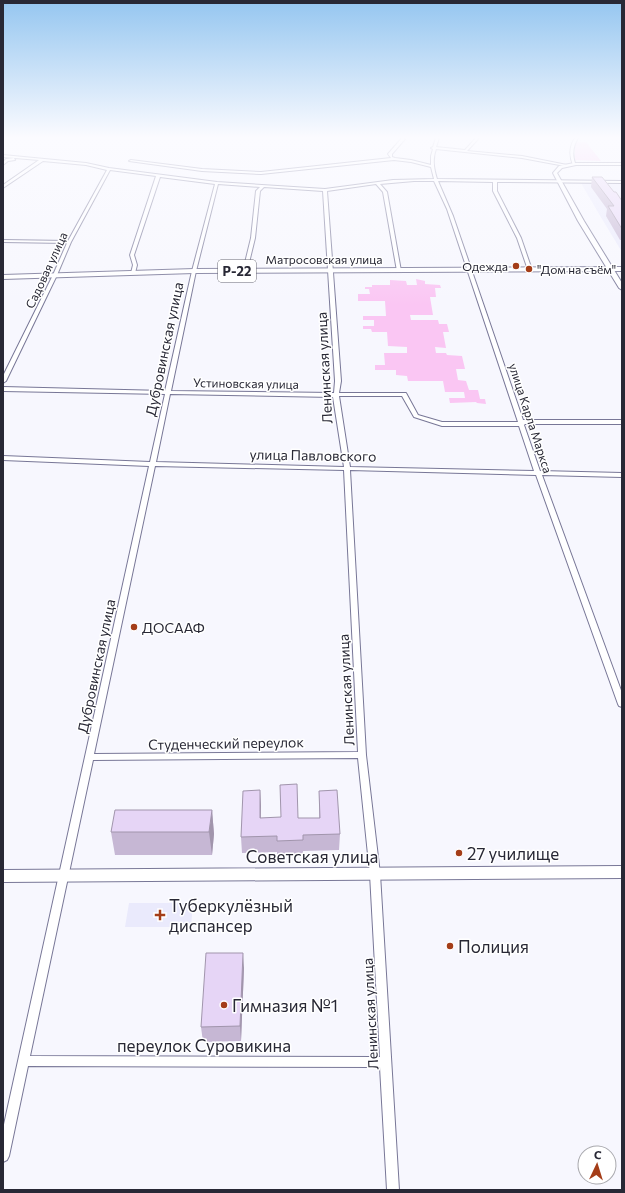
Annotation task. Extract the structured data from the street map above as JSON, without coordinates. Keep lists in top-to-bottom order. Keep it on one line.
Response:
{"streets":{"highway":["Матросовская улица","Р-22"],"street":["Садовая улица","Дубровинская улица","Ленинская улица","Устиновская улица","улица Карла Маркса","улица Павловского","Студенческий переулок","Советская улица","переулок Суровикина"]},"crossings":[["Матросовская улица","Садовая улица"],["Матросовская улица","Дубровинская улица"],["Матросовская улица","Ленинская улица"],["Матросовская улица","улица Карла Маркса"],["Дубровинская улица","Устиновская улица"],["Дубровинская улица","улица Павловского"],["Дубровинская улица","Студенческий переулок"],["Дубровинская улица","Советская улица"],["Дубровинская улица","переулок Суровикина"],["Ленинская улица","Устиновская улица"],["Ленинская улица","улица Павловского"],["Ленинская улица","Студенческий переулок"],["Ленинская улица","Советская улица"],["Ленинская улица","переулок Суровикина"],["Устиновская улица","улица Карла Маркса"],["улица Карла Маркса","улица Павловского"]],"places":{"other":["Одежда","\"Дом на съём\"","ДОСААФ","27 училище","Полиция","Гимназия №1"],"health":["Туберкулёзный диспансер"]},"north":"top"}
